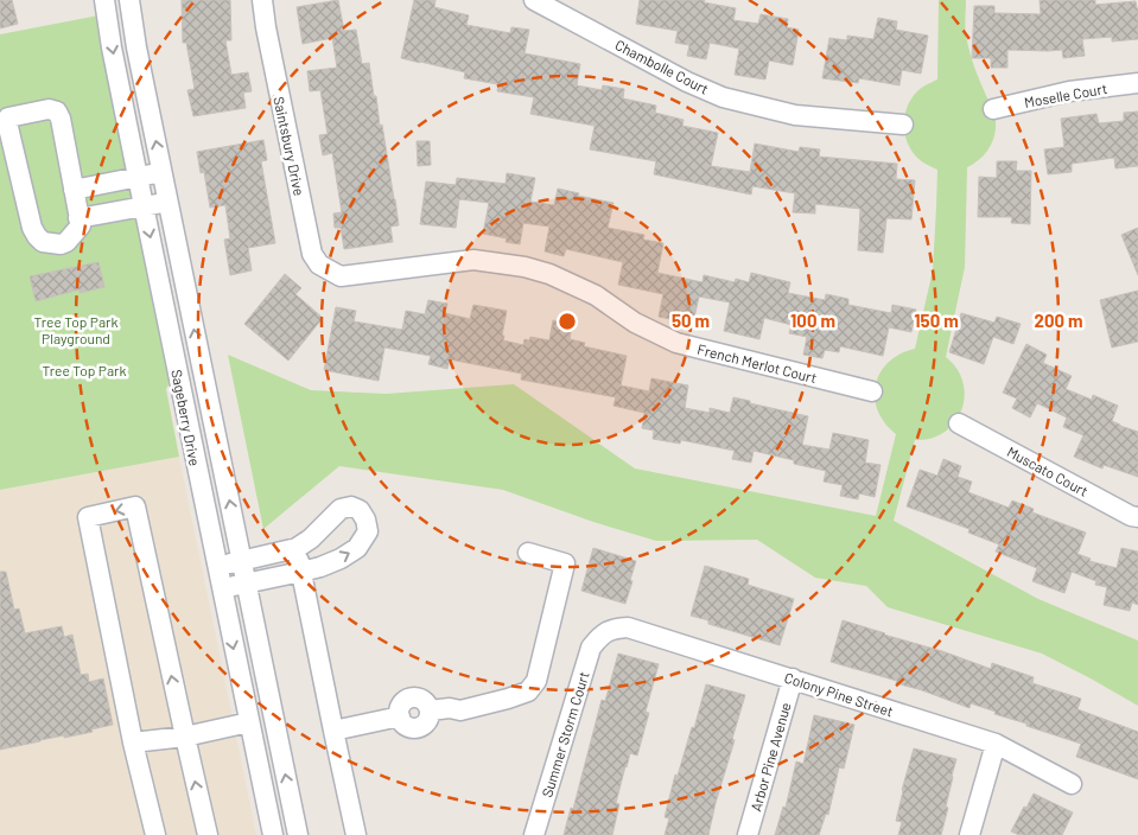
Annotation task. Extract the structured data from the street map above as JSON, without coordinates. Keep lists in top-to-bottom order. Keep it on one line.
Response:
{"streets":{"street":["Chambolle Court","Moselle Court","Saintsbury Drive","French Merlot Court","Sageberry Drive","Muscato Court","Colony Pine Street","Summer Storm Court","Arbor Pine Avenue"]},"crossings":[["Saintsbury Drive","French Merlot Court"],["Colony Pine Street","Summer Storm Court"],["Colony Pine Street","Arbor Pine Avenue"]],"parks":["Tree Top Park Playground","Tree Top Park"],"rings":["50 m","100 m","150 m","200 m"]}
